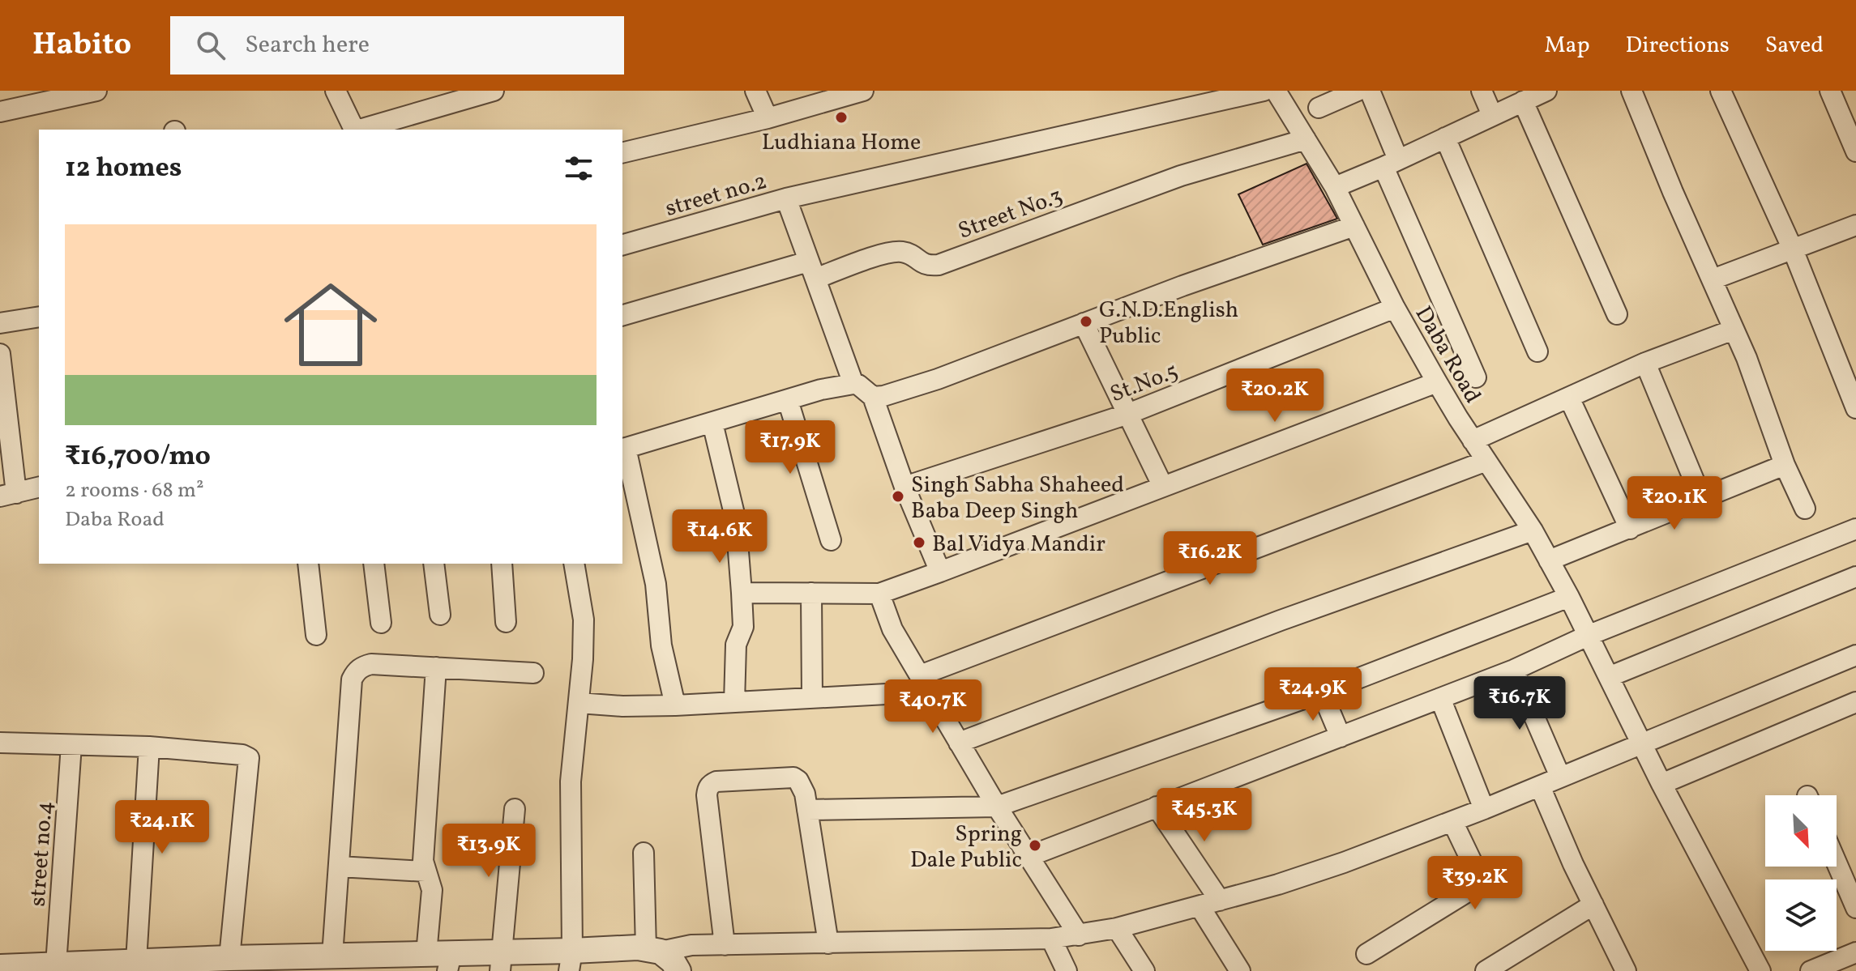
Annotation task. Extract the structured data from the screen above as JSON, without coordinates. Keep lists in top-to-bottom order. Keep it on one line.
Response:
{"streets":{"street":["street no.2","Street No.3","Daba Road","St.No.5","street no.4"]},"crossings":[["Street No.3","Daba Road"],["Daba Road","St.No.5"]],"places":["Ludhiana Home","G.N.D.English Public","Singh Sabha Shaheed Baba Deep Singh","Bal Vidya Mandir","Spring Dale Public"],"north":"bottom right","page":{"header":"Habito","search":"Search here","nav":["Map","Directions","Saved"],"heading":"12 homes","list":[{"name":"₹16,700/mo","note":"2 rooms · 68 m² · Daba Road"}],"price":["₹20.2K","₹17.9K","₹20.1K","₹14.6K","₹16.2K","₹24.9K","₹16.7K","₹40.7K","₹45.3K","₹24.1K","₹13.9K","₹39.2K"]}}
